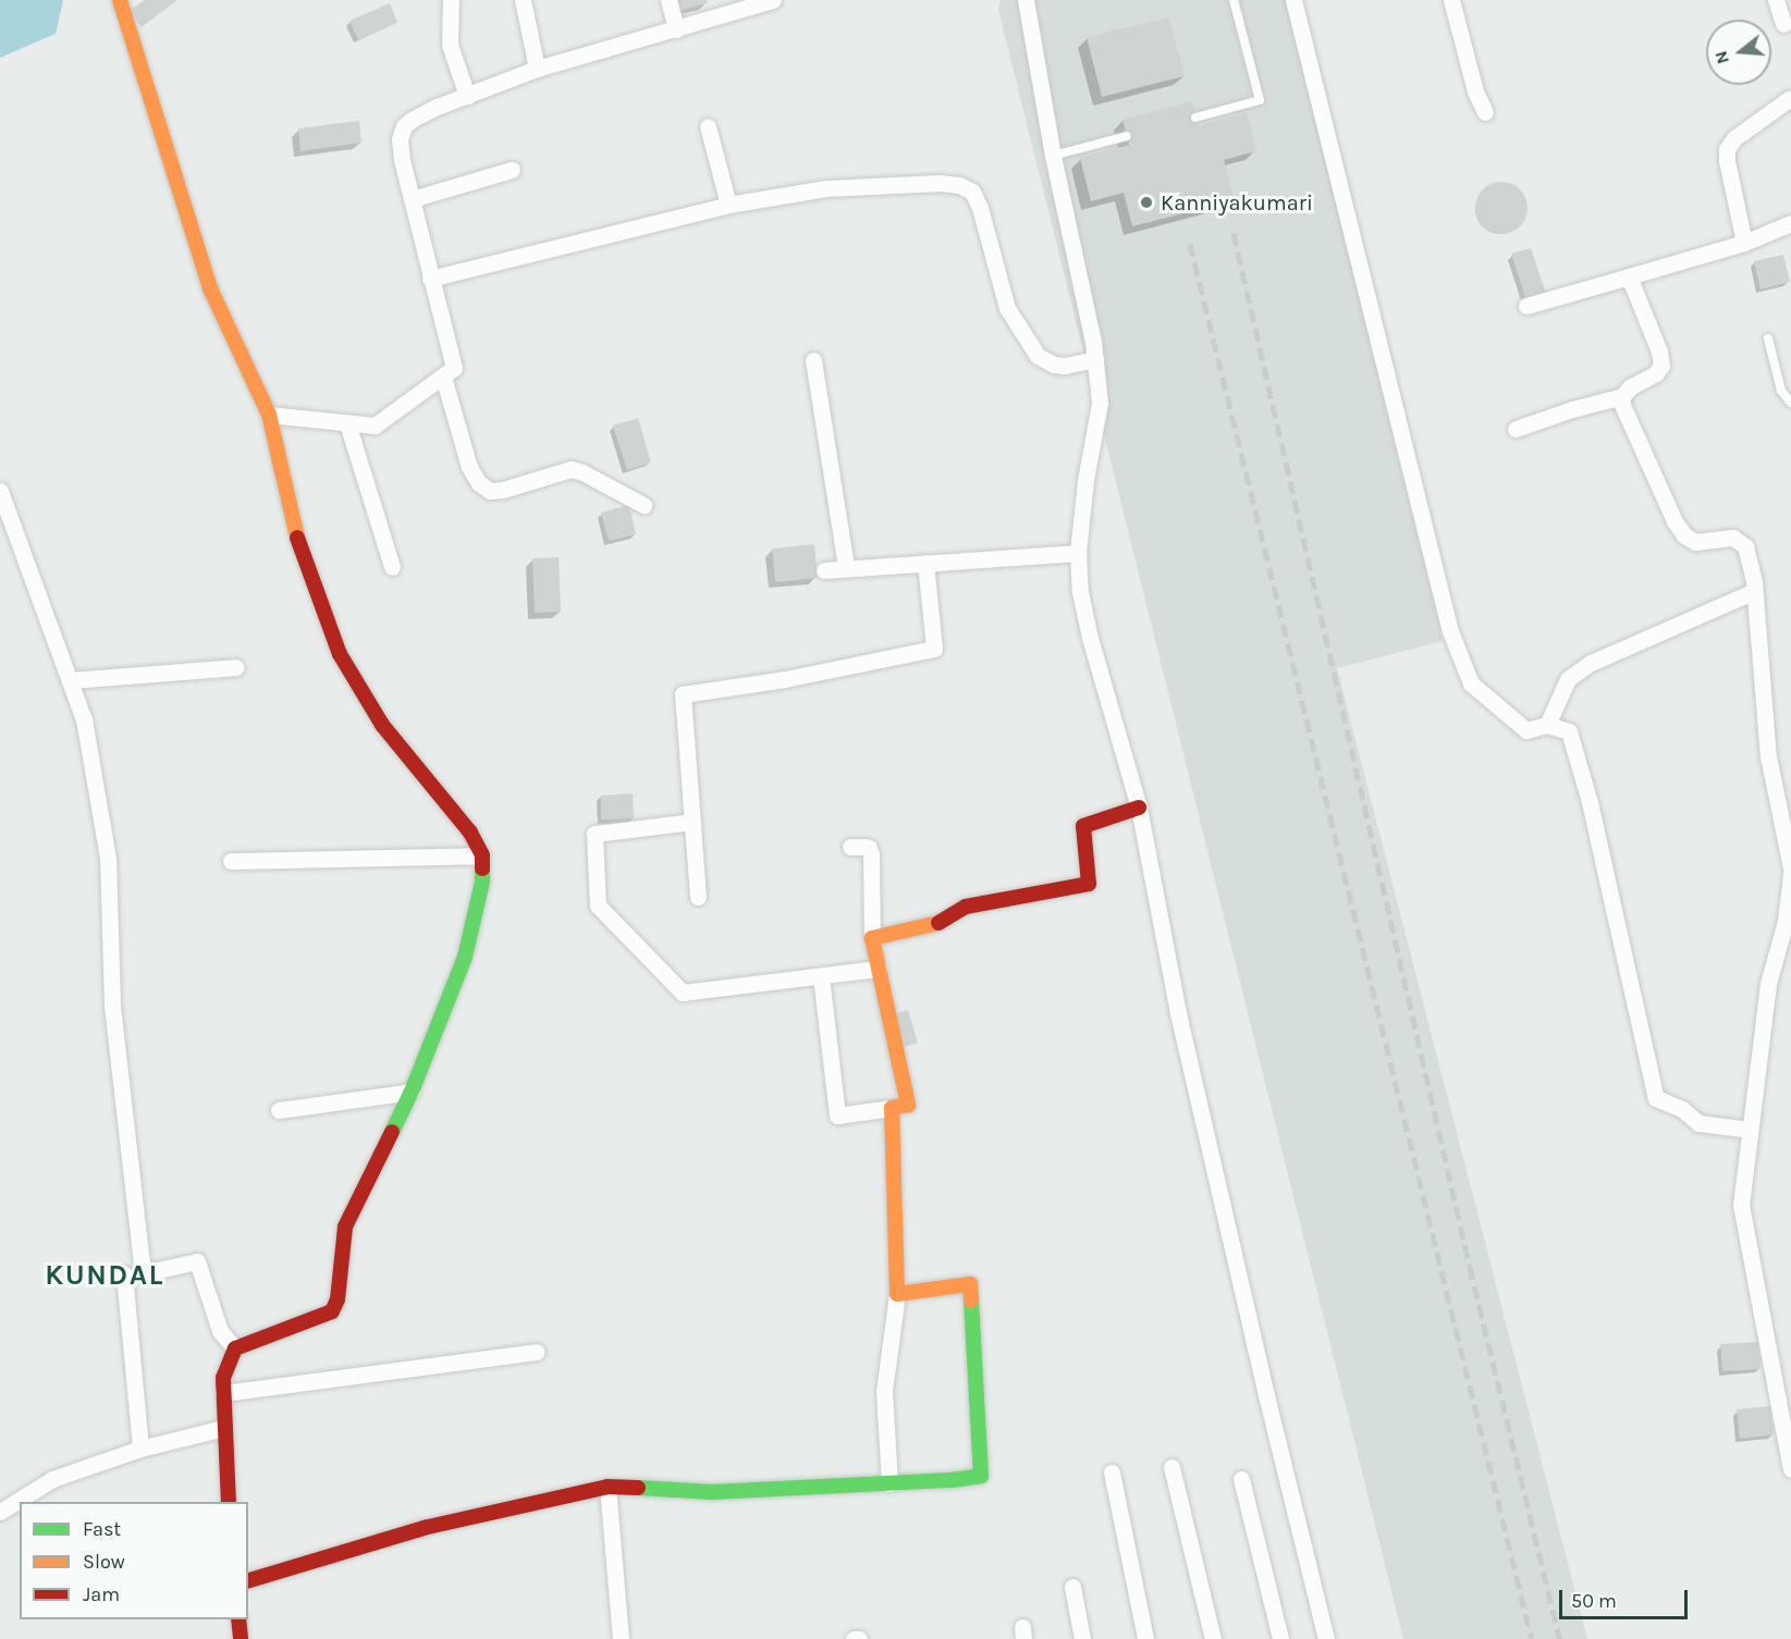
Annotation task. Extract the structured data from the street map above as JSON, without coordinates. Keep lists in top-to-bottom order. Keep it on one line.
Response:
{"districts":["KUNDAL"],"places":["Kanniyakumari"],"legend":["Fast","Slow","Jam"],"scale_bar":"50 m","north":"left"}
